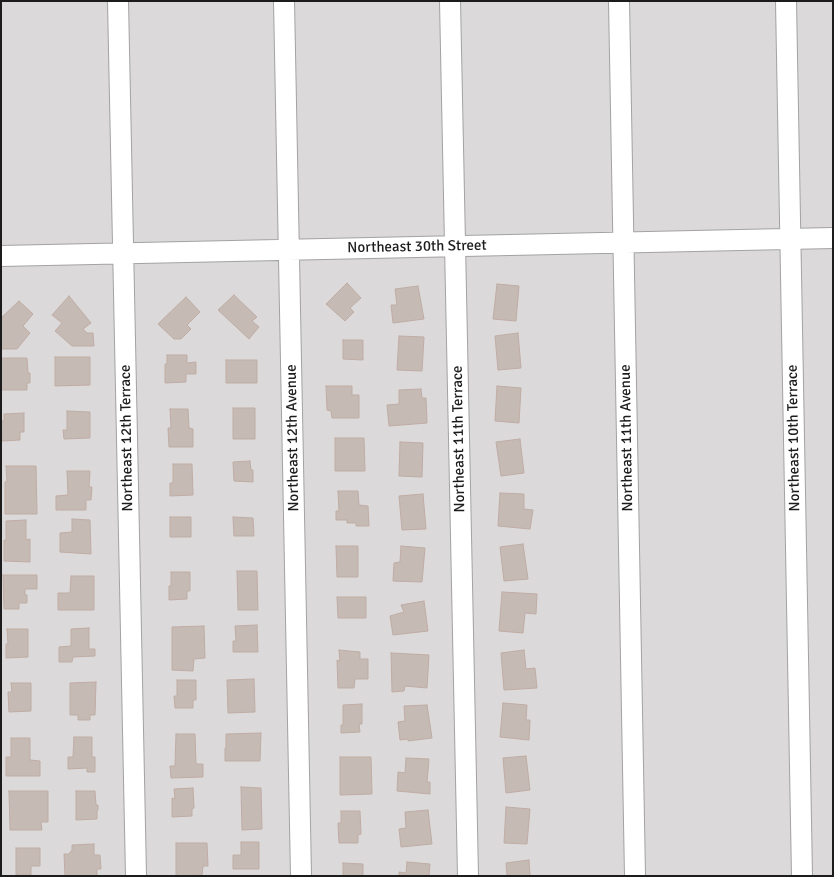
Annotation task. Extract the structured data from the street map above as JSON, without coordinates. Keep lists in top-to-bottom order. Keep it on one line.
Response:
{"streets":{"street":["Northeast 30th Street","Northeast 12th Terrace","Northeast 12th Avenue","Northeast 11th Avenue","Northeast 10th Terrace","Northeast 11th Terrace"]},"crossings":[["Northeast 30th Street","Northeast 12th Terrace"],["Northeast 30th Street","Northeast 12th Avenue"],["Northeast 30th Street","Northeast 11th Avenue"],["Northeast 30th Street","Northeast 10th Terrace"],["Northeast 30th Street","Northeast 11th Terrace"]]}
